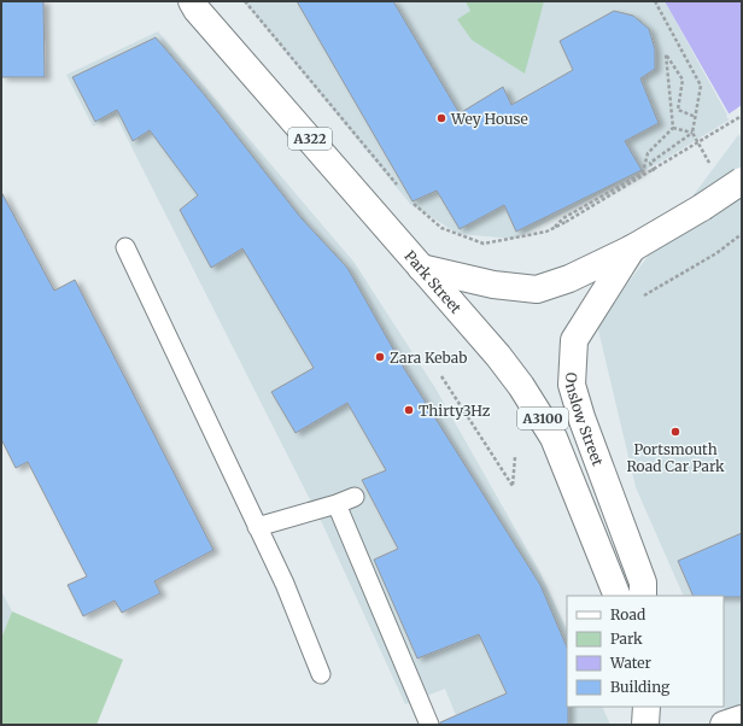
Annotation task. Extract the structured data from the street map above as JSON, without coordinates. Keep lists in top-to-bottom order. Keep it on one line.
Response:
{"streets":{"main road":["A322","Park Street","A3100","Onslow Street"]},"crossings":[["Park Street","Onslow Street"]],"places":["Wey House","Zara Kebab","Thirty3Hz","Portsmouth Road Car Park"],"legend":["Road","Park","Water","Building"]}
